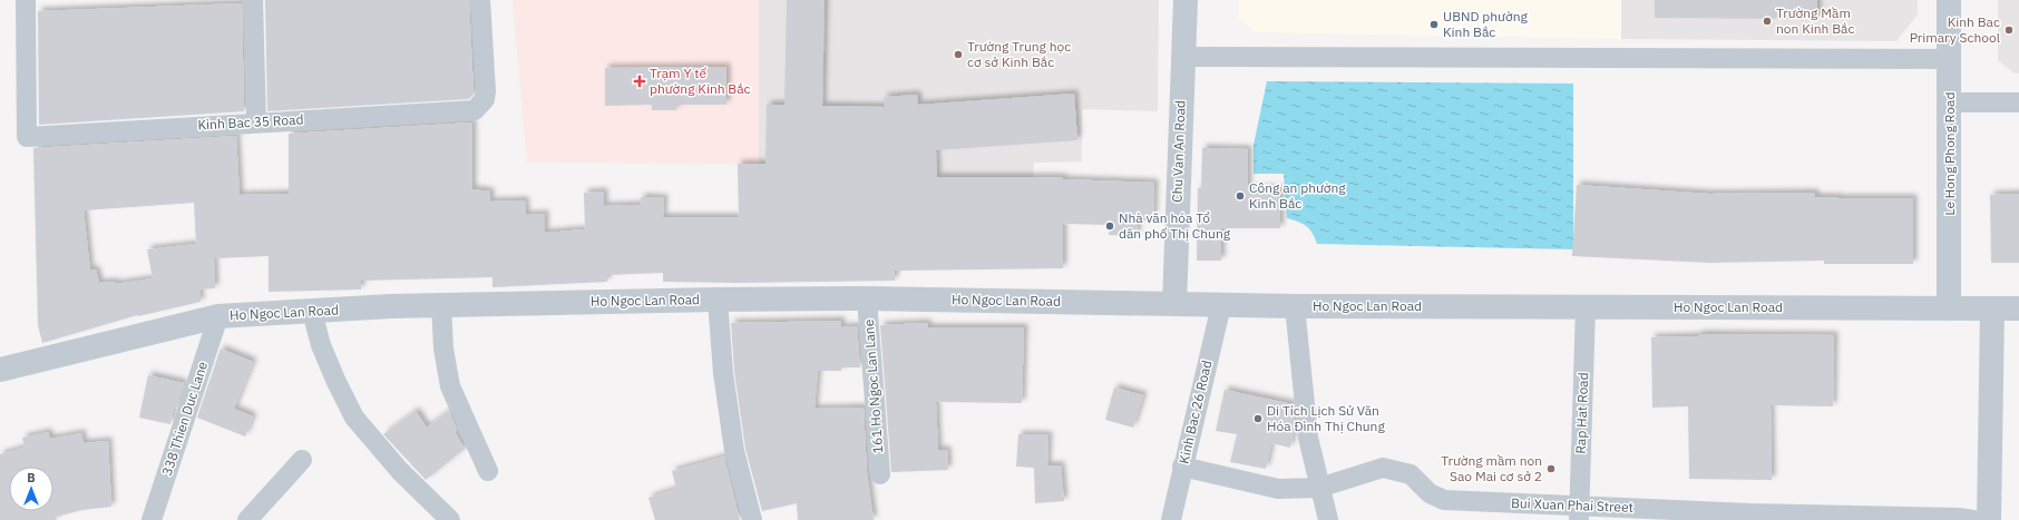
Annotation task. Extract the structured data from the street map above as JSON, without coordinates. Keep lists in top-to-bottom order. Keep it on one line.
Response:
{"streets":{"street":["Kinh Bac 35 Road","Chu Van An Road","Le Hong Phong Road","Ho Ngoc Lan Road","161 Ho Ngoc Lan Lane","Kinh Bac 26 Road","Rap Hat Road","338 Thien Duc Lane","Bui Xuan Phai Street"]},"crossings":[["Chu Van An Road","Ho Ngoc Lan Road"],["Le Hong Phong Road","Ho Ngoc Lan Road"],["Ho Ngoc Lan Road","161 Ho Ngoc Lan Lane"],["Ho Ngoc Lan Road","Kinh Bac 26 Road"],["Ho Ngoc Lan Road","Rap Hat Road"],["Ho Ngoc Lan Road","338 Thien Duc Lane"],["Kinh Bac 26 Road","Bui Xuan Phai Street"],["Rap Hat Road","Bui Xuan Phai Street"]],"places":{"other":["Trường Mầm non Kinh Bắc","UBND phường Kinh Bắc","Kinh Bac Primary School","Trường Trung học cơ sở Kinh Bắc","Công an phường Kinh Bắc","Nhà văn hóa Tổ dân phố Thị Chung","Di Tích Lịch Sử Văn Hóa Đình Thị Chung","Trường mầm non Sao Mai cơ sở 2"],"health":["Trạm Y tế phường Kinh Bắc"]},"north":"top"}
